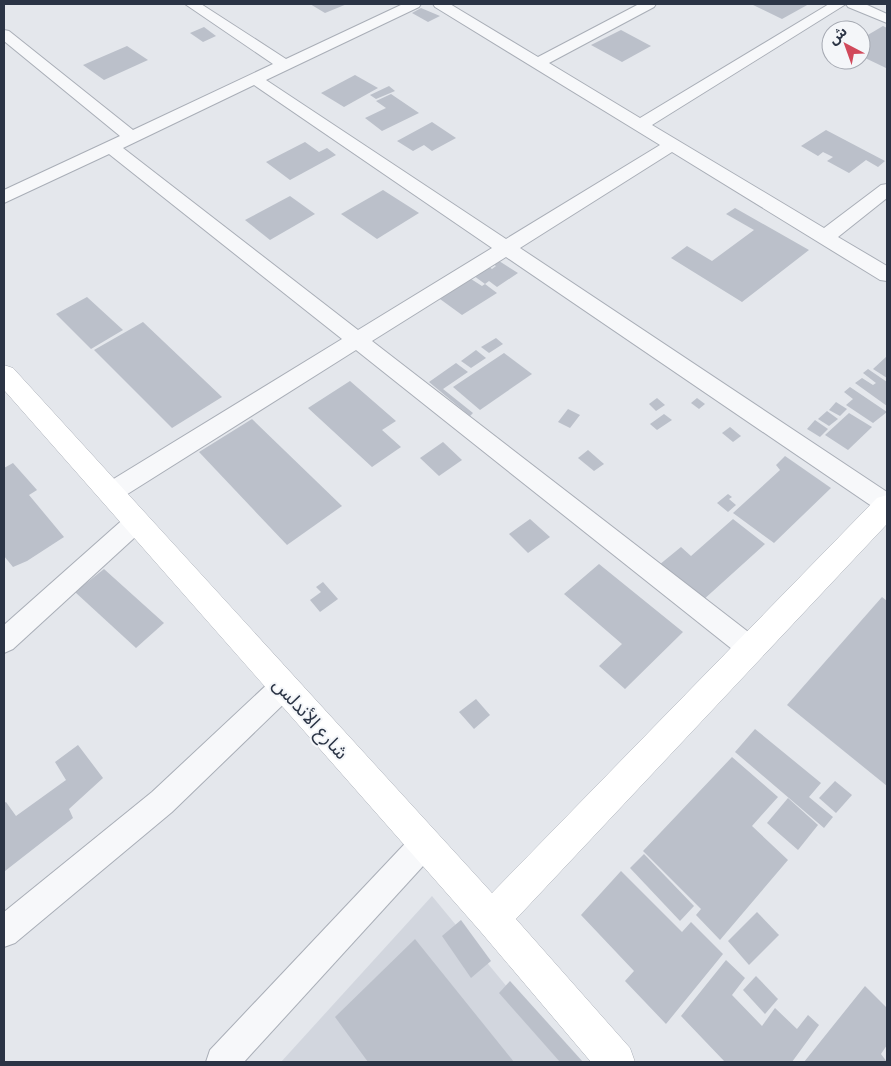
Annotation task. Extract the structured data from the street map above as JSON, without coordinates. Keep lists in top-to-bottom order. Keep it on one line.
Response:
{"streets":{"main road":["شارع الأندلس"]},"north":"top left"}
